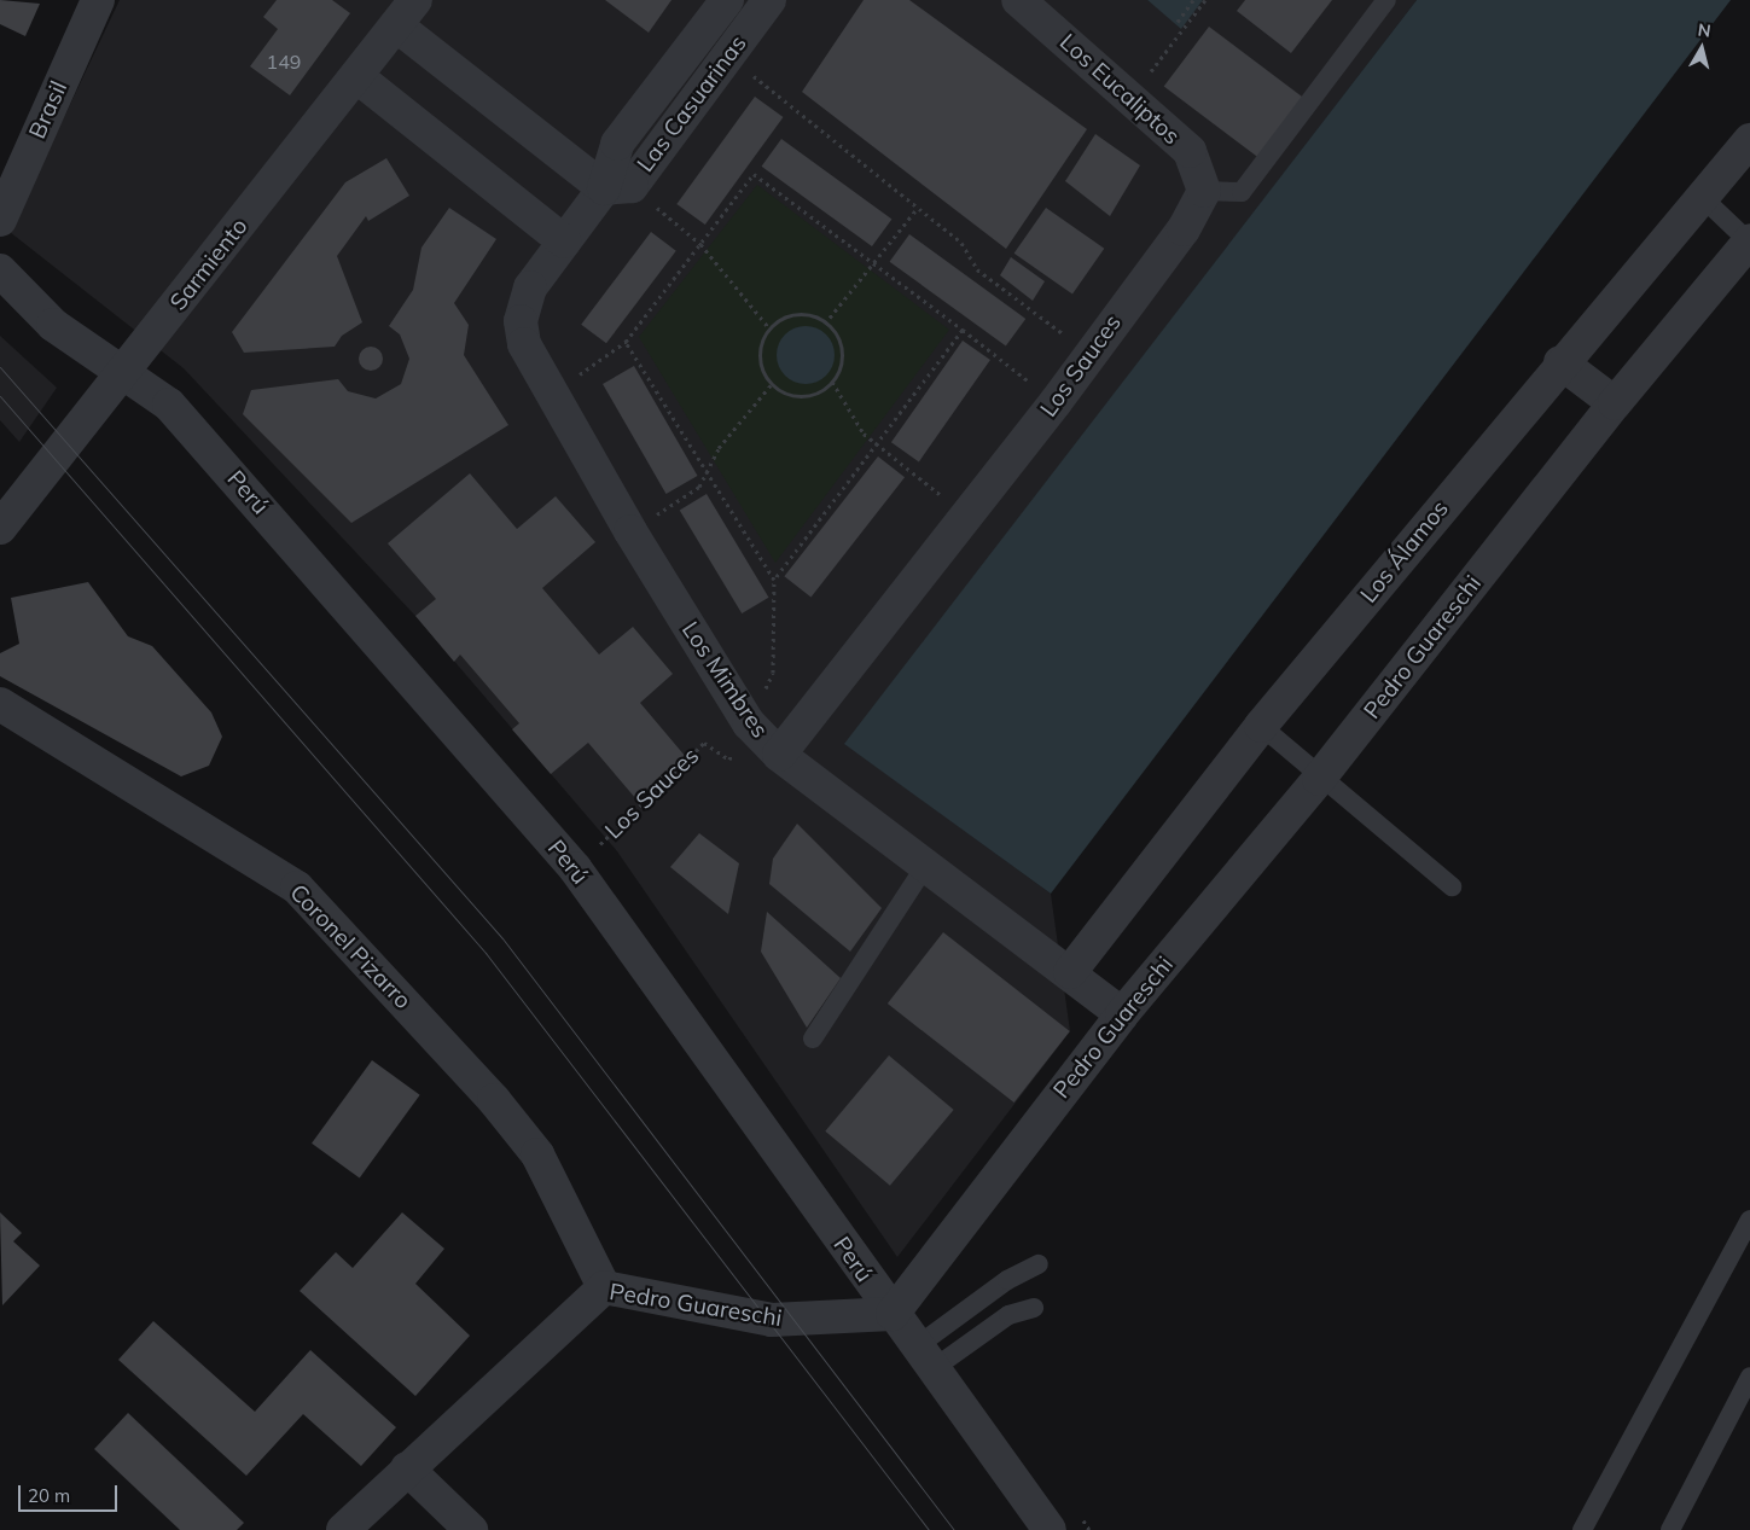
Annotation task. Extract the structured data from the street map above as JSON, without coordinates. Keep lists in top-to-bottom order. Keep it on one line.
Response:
{"streets":{"street":["Los Eucaliptos","Las Casuarinas","Brasil","Sarmiento","Los Sauces","Perú","Los Álamos","Pedro Guareschi","Los Mimbres","Coronel Pizarro"]},"crossings":[["Los Eucaliptos","Los Sauces"],["Las Casuarinas","Los Mimbres"],["Sarmiento","Perú"],["Los Sauces","Perú"],["Los Sauces","Los Mimbres"],["Perú","Pedro Guareschi"],["Los Álamos","Los Mimbres"],["Pedro Guareschi","Los Mimbres"],["Pedro Guareschi","Coronel Pizarro"]],"house_numbers":["149"],"scale_bar":"20 m","north":"top"}
